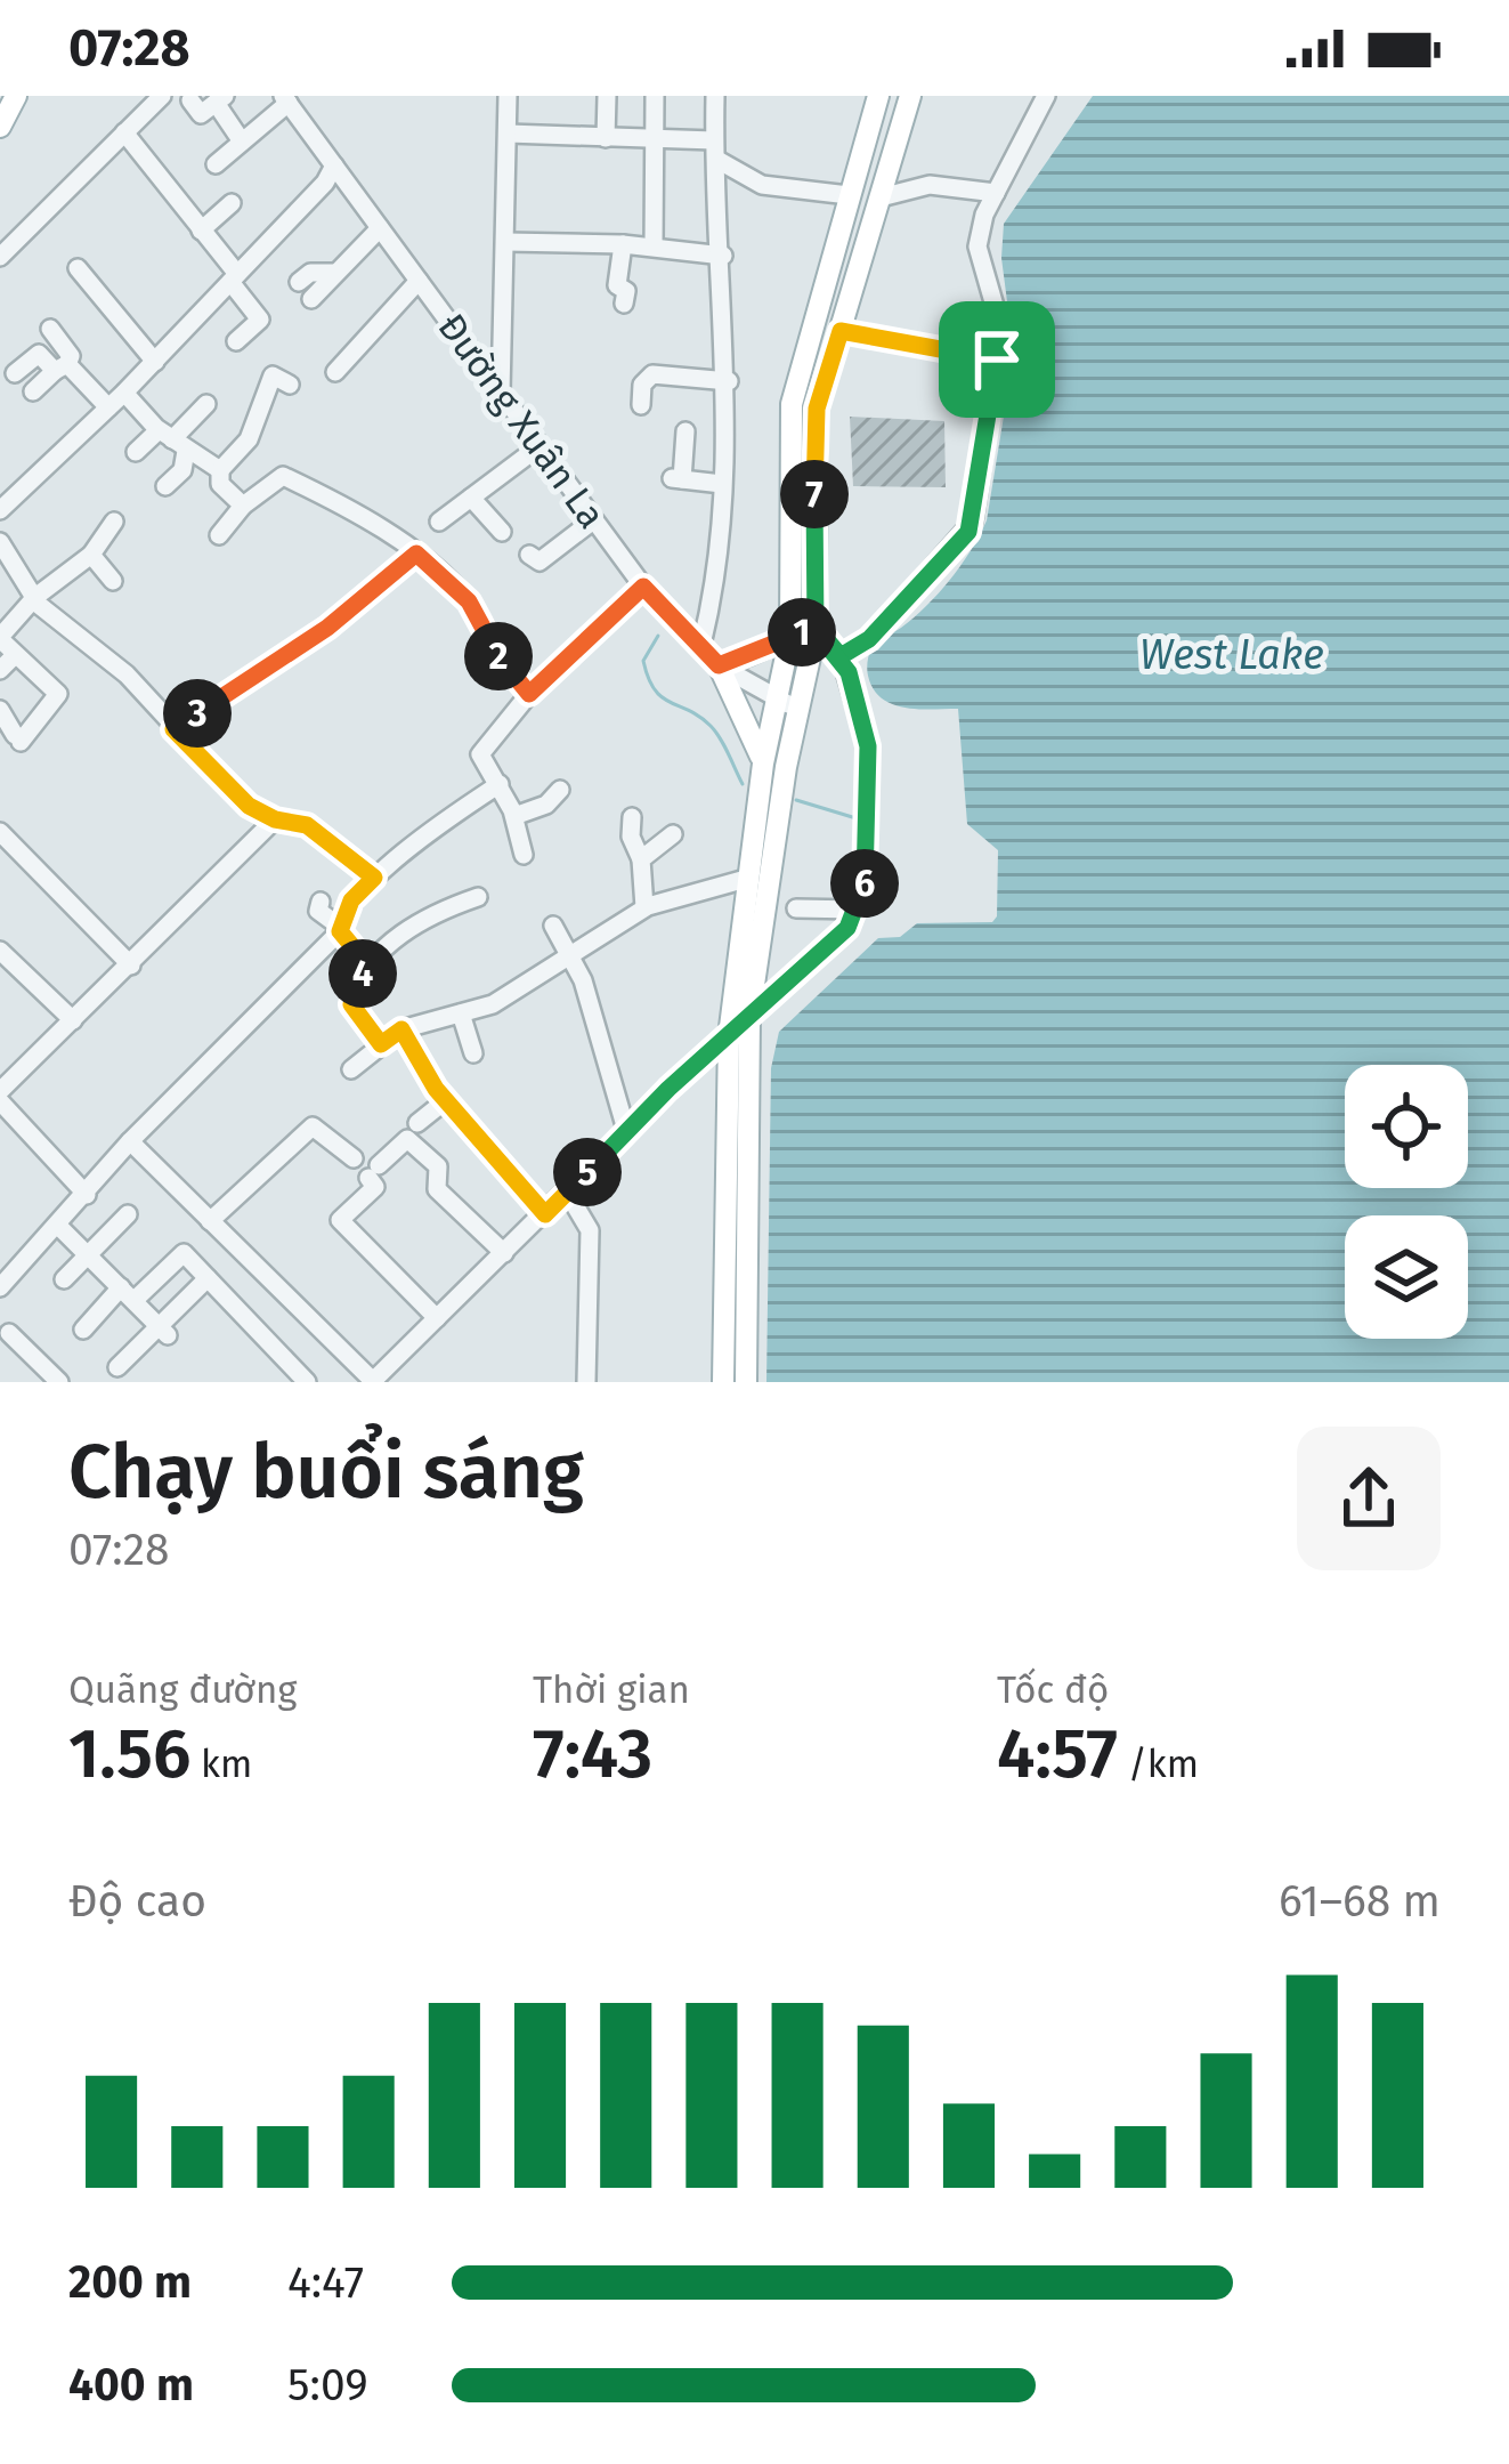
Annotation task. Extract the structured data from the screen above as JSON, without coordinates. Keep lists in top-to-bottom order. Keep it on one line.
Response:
{"streets":{"street":["Đường Xuân La"]},"water":["West Lake"],"page":{"status":"07:28","pins":["7","1","2","3","6","4","5"],"heading":["Chạy buổi sáng","07:28"],"stats":[["Quãng đường","1.56 km"],["Thời gian","7:43"],["Tốc độ","4:57 /km"]],"chart":["Độ cao","61–68 m"],"list":[{"name":"200 m","note":"4:47"},{"name":"400 m","note":"5:09"}]}}
